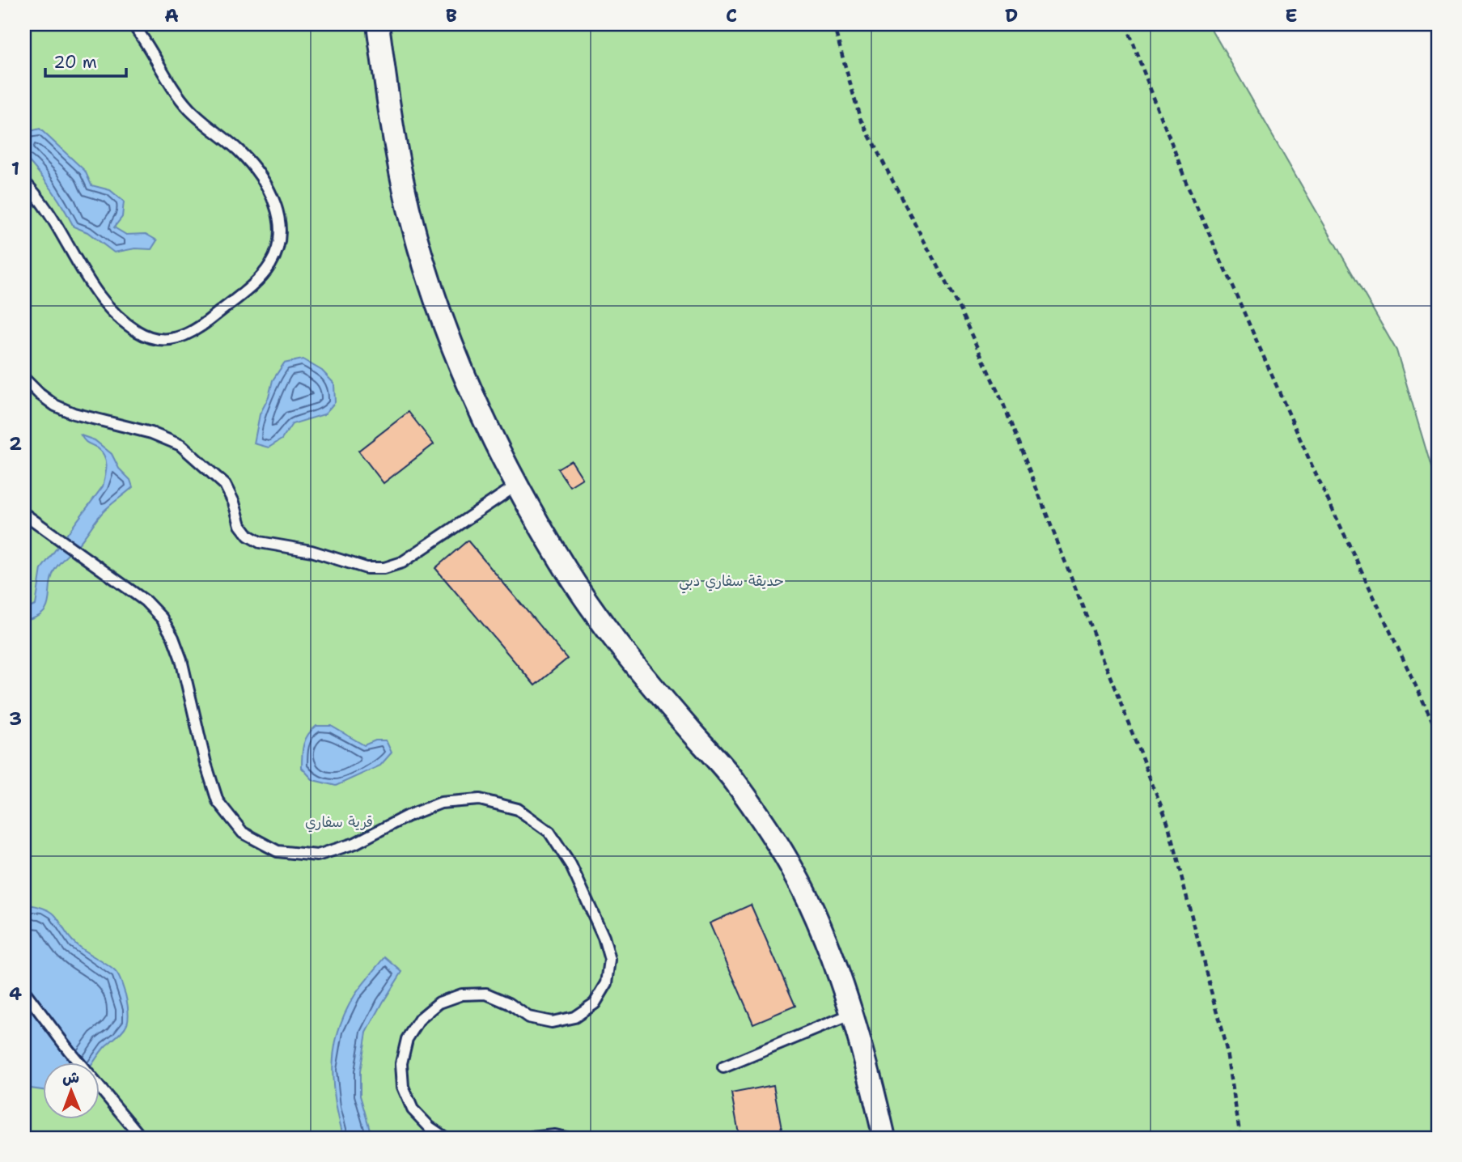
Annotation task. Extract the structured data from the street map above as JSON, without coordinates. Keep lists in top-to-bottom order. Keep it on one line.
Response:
{"parks":["حديقة سفاري دبي","قرية سفاري"],"scale_bar":"20 m","north":"top","grid":{"columns":["A","B","C","D","E"],"rows":["1","2","3","4"]}}
